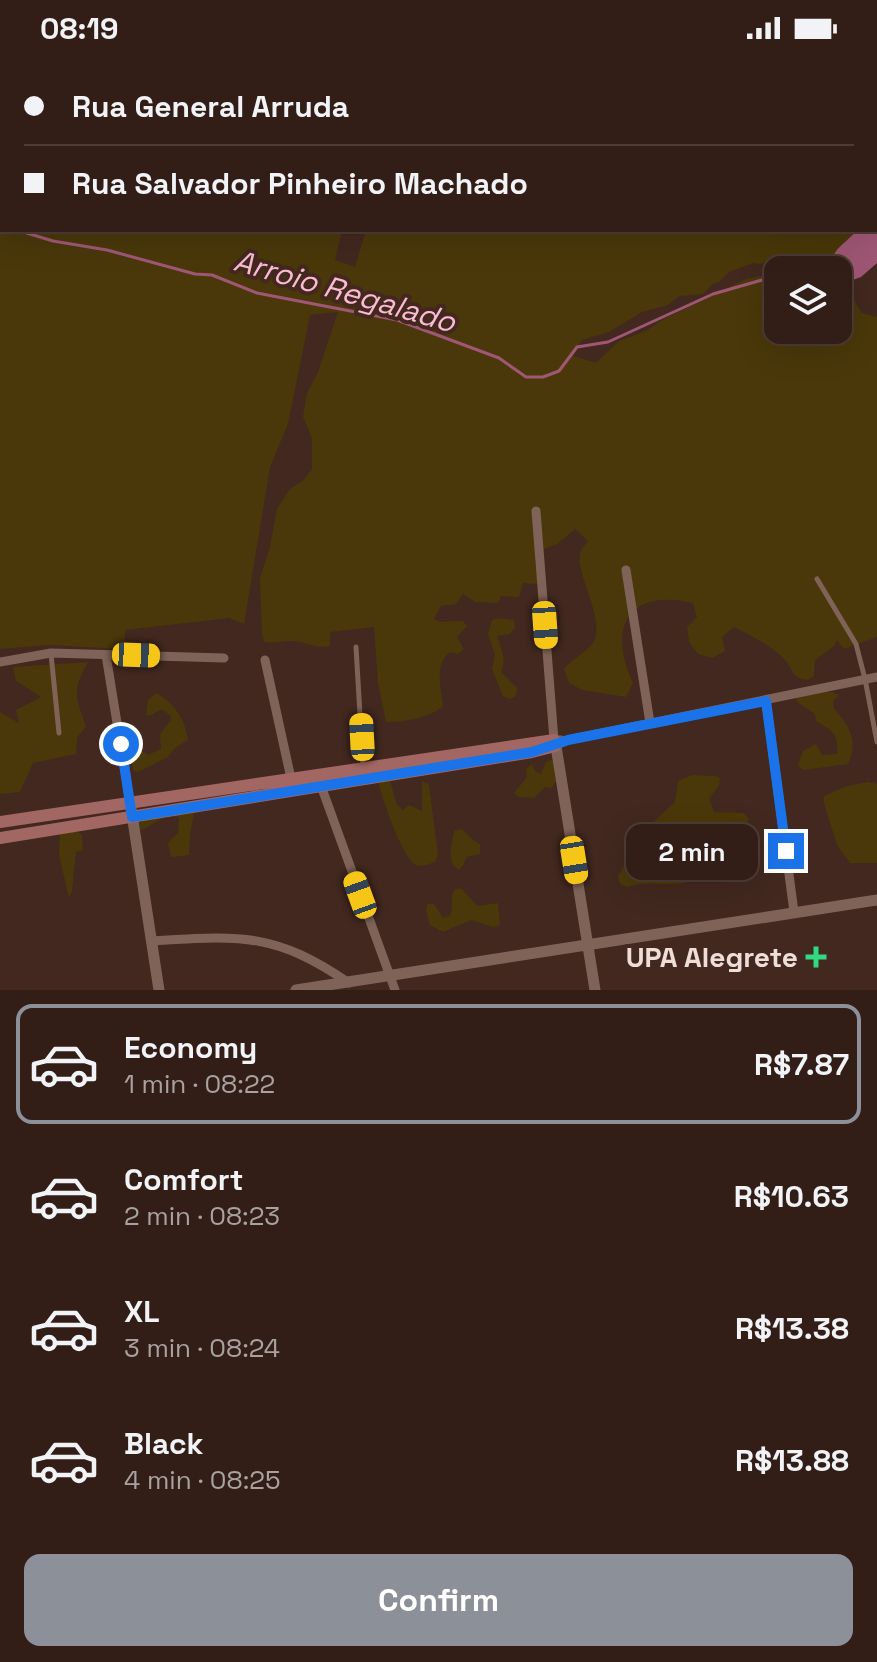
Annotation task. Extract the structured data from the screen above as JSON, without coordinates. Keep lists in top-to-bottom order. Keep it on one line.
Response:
{"water":["Arroio Regalado"],"places":{"health":["UPA Alegrete"]},"page":{"status":"08:19","banner":["Rua General Arruda","Rua Salvador Pinheiro Machado"],"bubble":"2 min","list":[{"name":"Economy","note":"1 min · 08:22","value":"R$7.87"},{"name":"Comfort","note":"2 min · 08:23","value":"R$10.63"},{"name":"XL","note":"3 min · 08:24","value":"R$13.38"},{"name":"Black","note":"4 min · 08:25","value":"R$13.88"}],"buttons":"Confirm"}}
